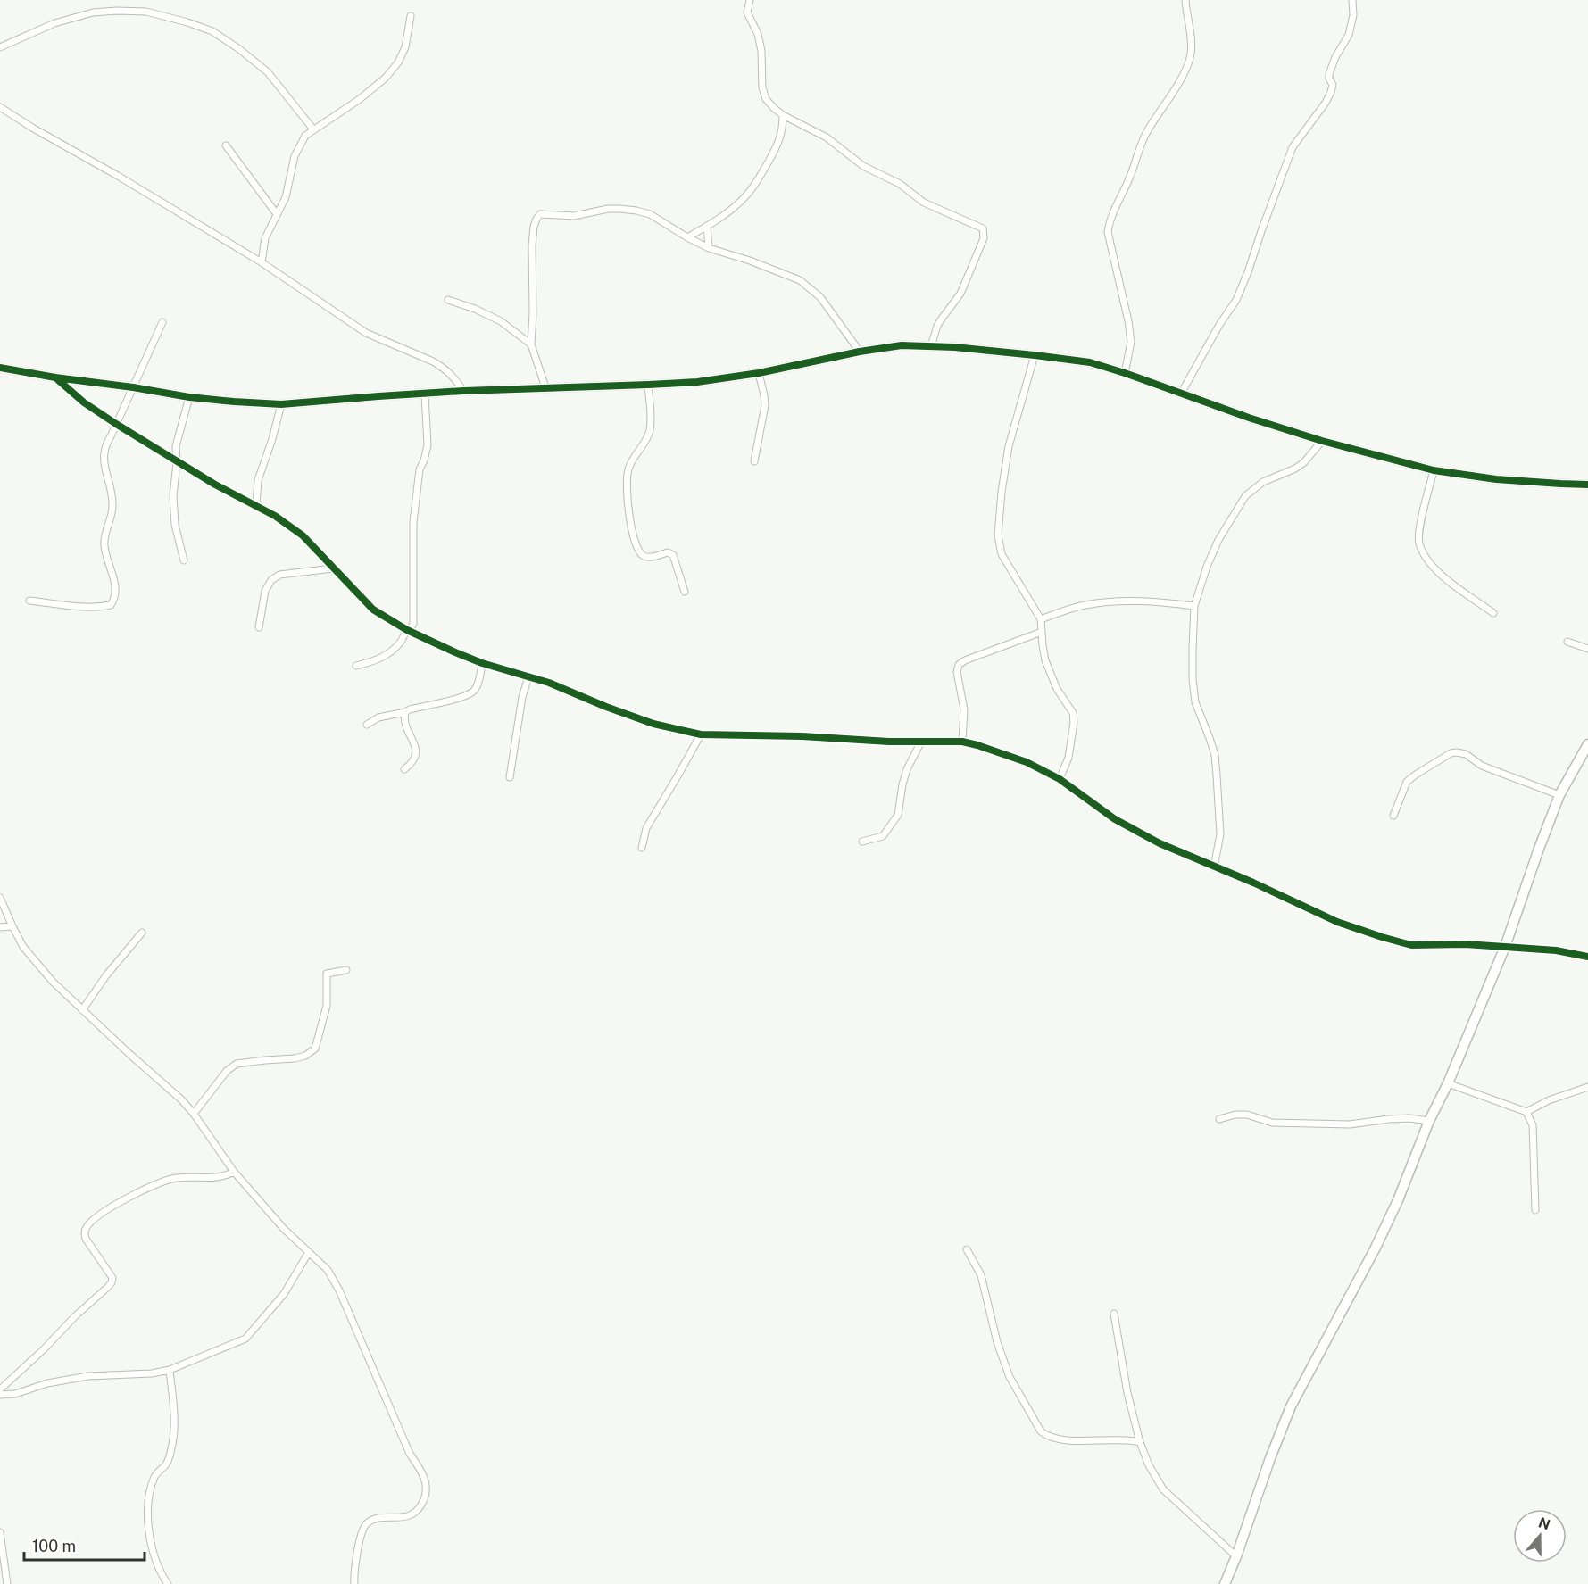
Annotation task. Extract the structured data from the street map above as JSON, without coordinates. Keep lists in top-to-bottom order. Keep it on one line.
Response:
{"scale_bar":"100 m","north":"top"}
